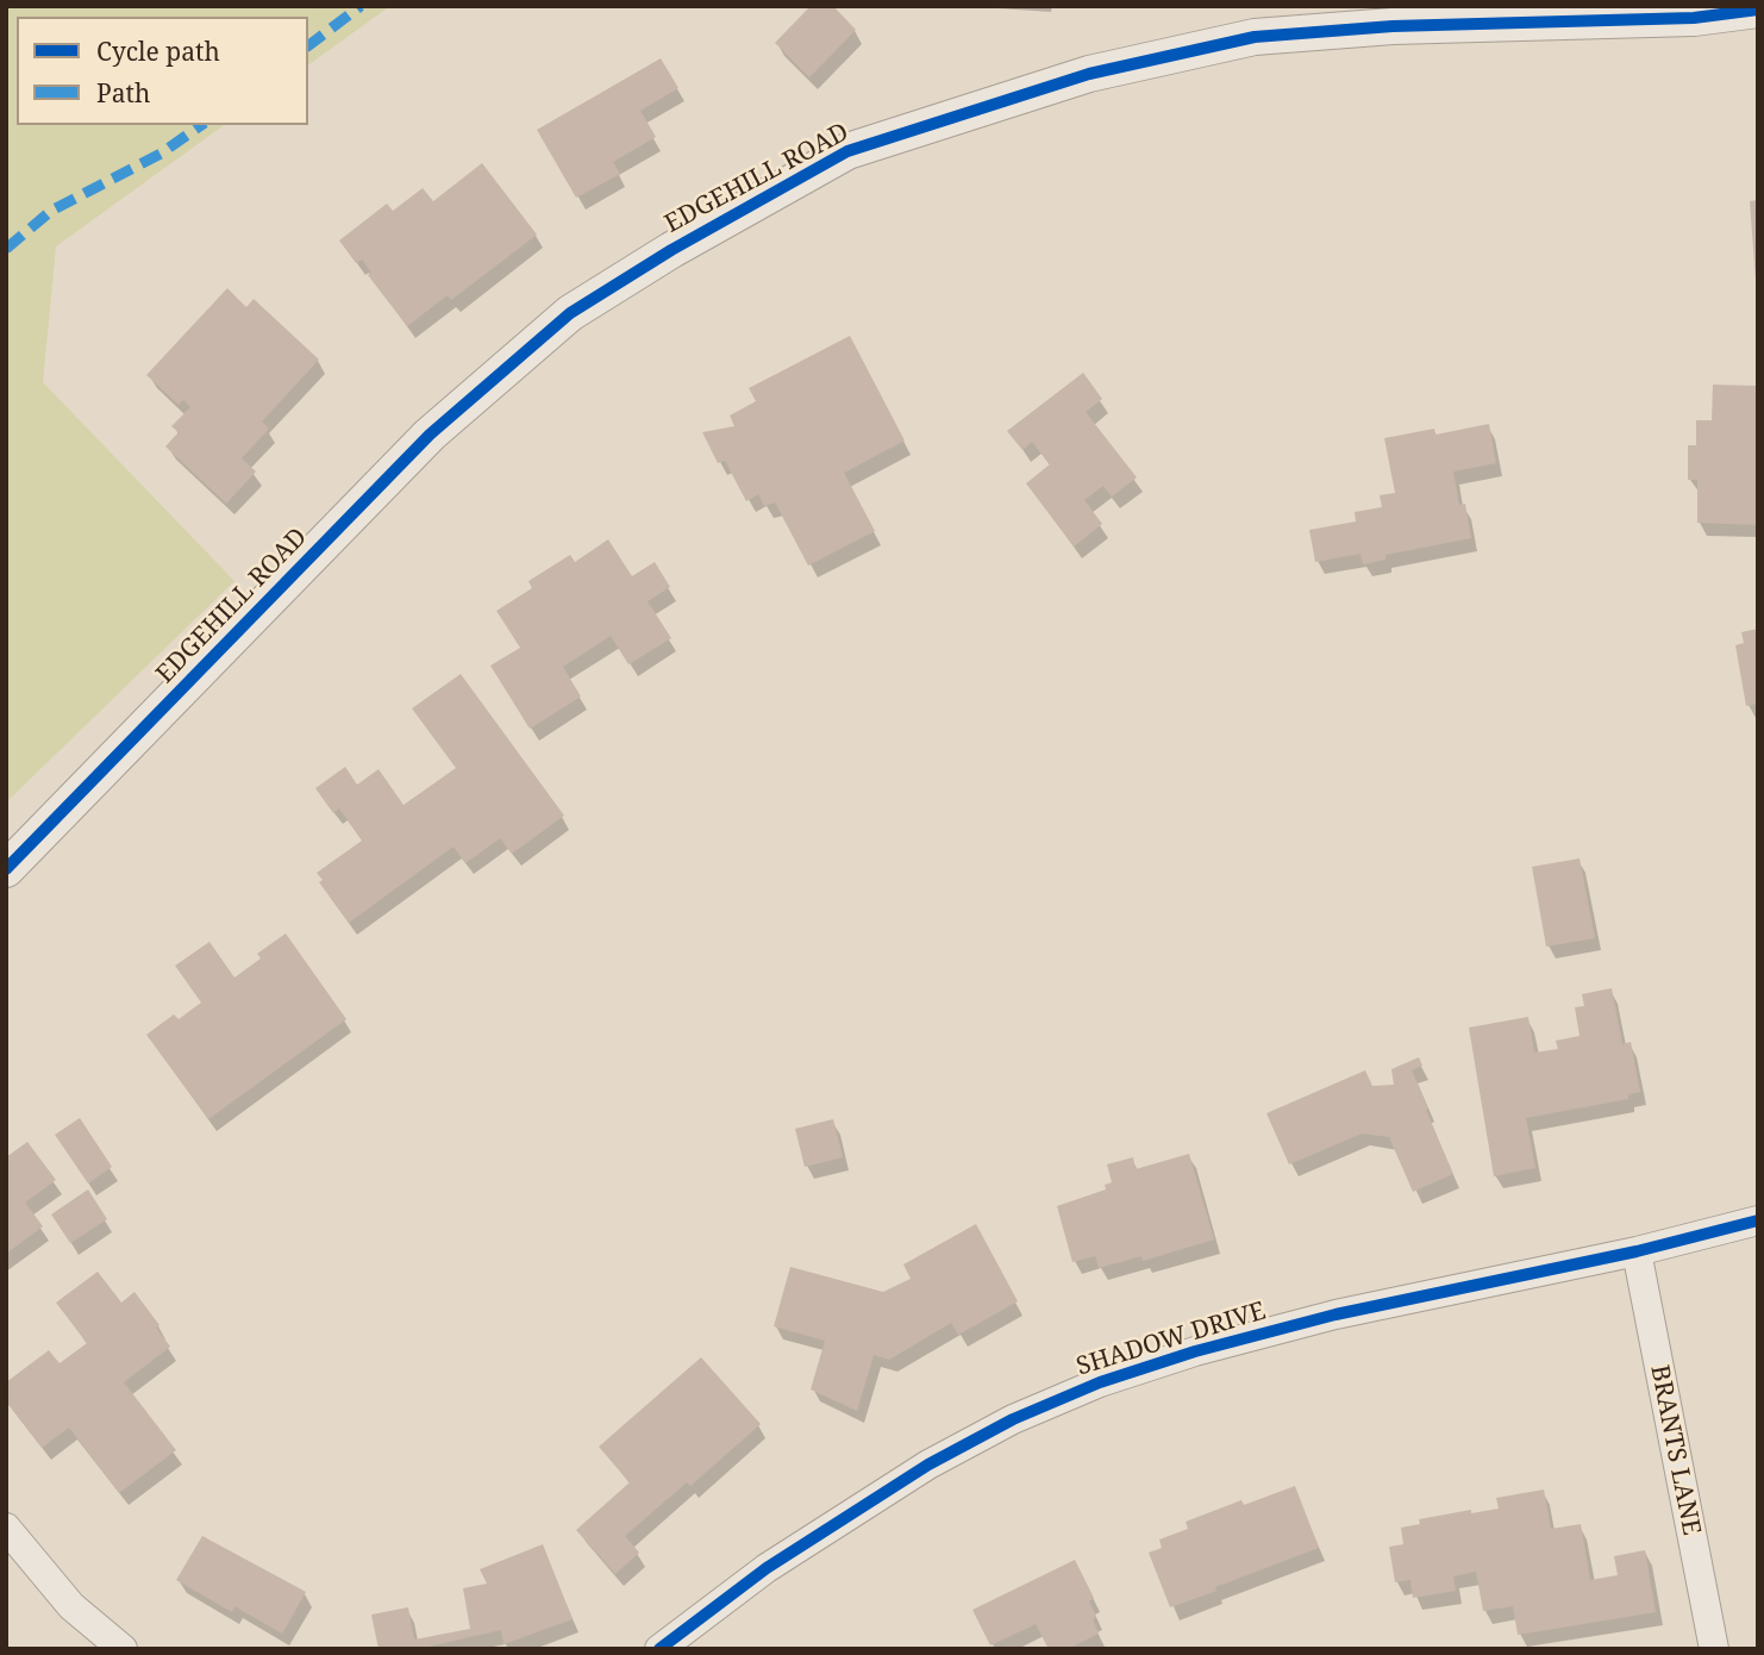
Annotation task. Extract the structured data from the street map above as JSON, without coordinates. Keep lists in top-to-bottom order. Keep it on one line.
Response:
{"streets":{"street":["EDGEHILL ROAD","SHADOW DRIVE","BRANTS LANE"]},"crossings":[["SHADOW DRIVE","BRANTS LANE"]],"legend":["Cycle path","Path"]}
